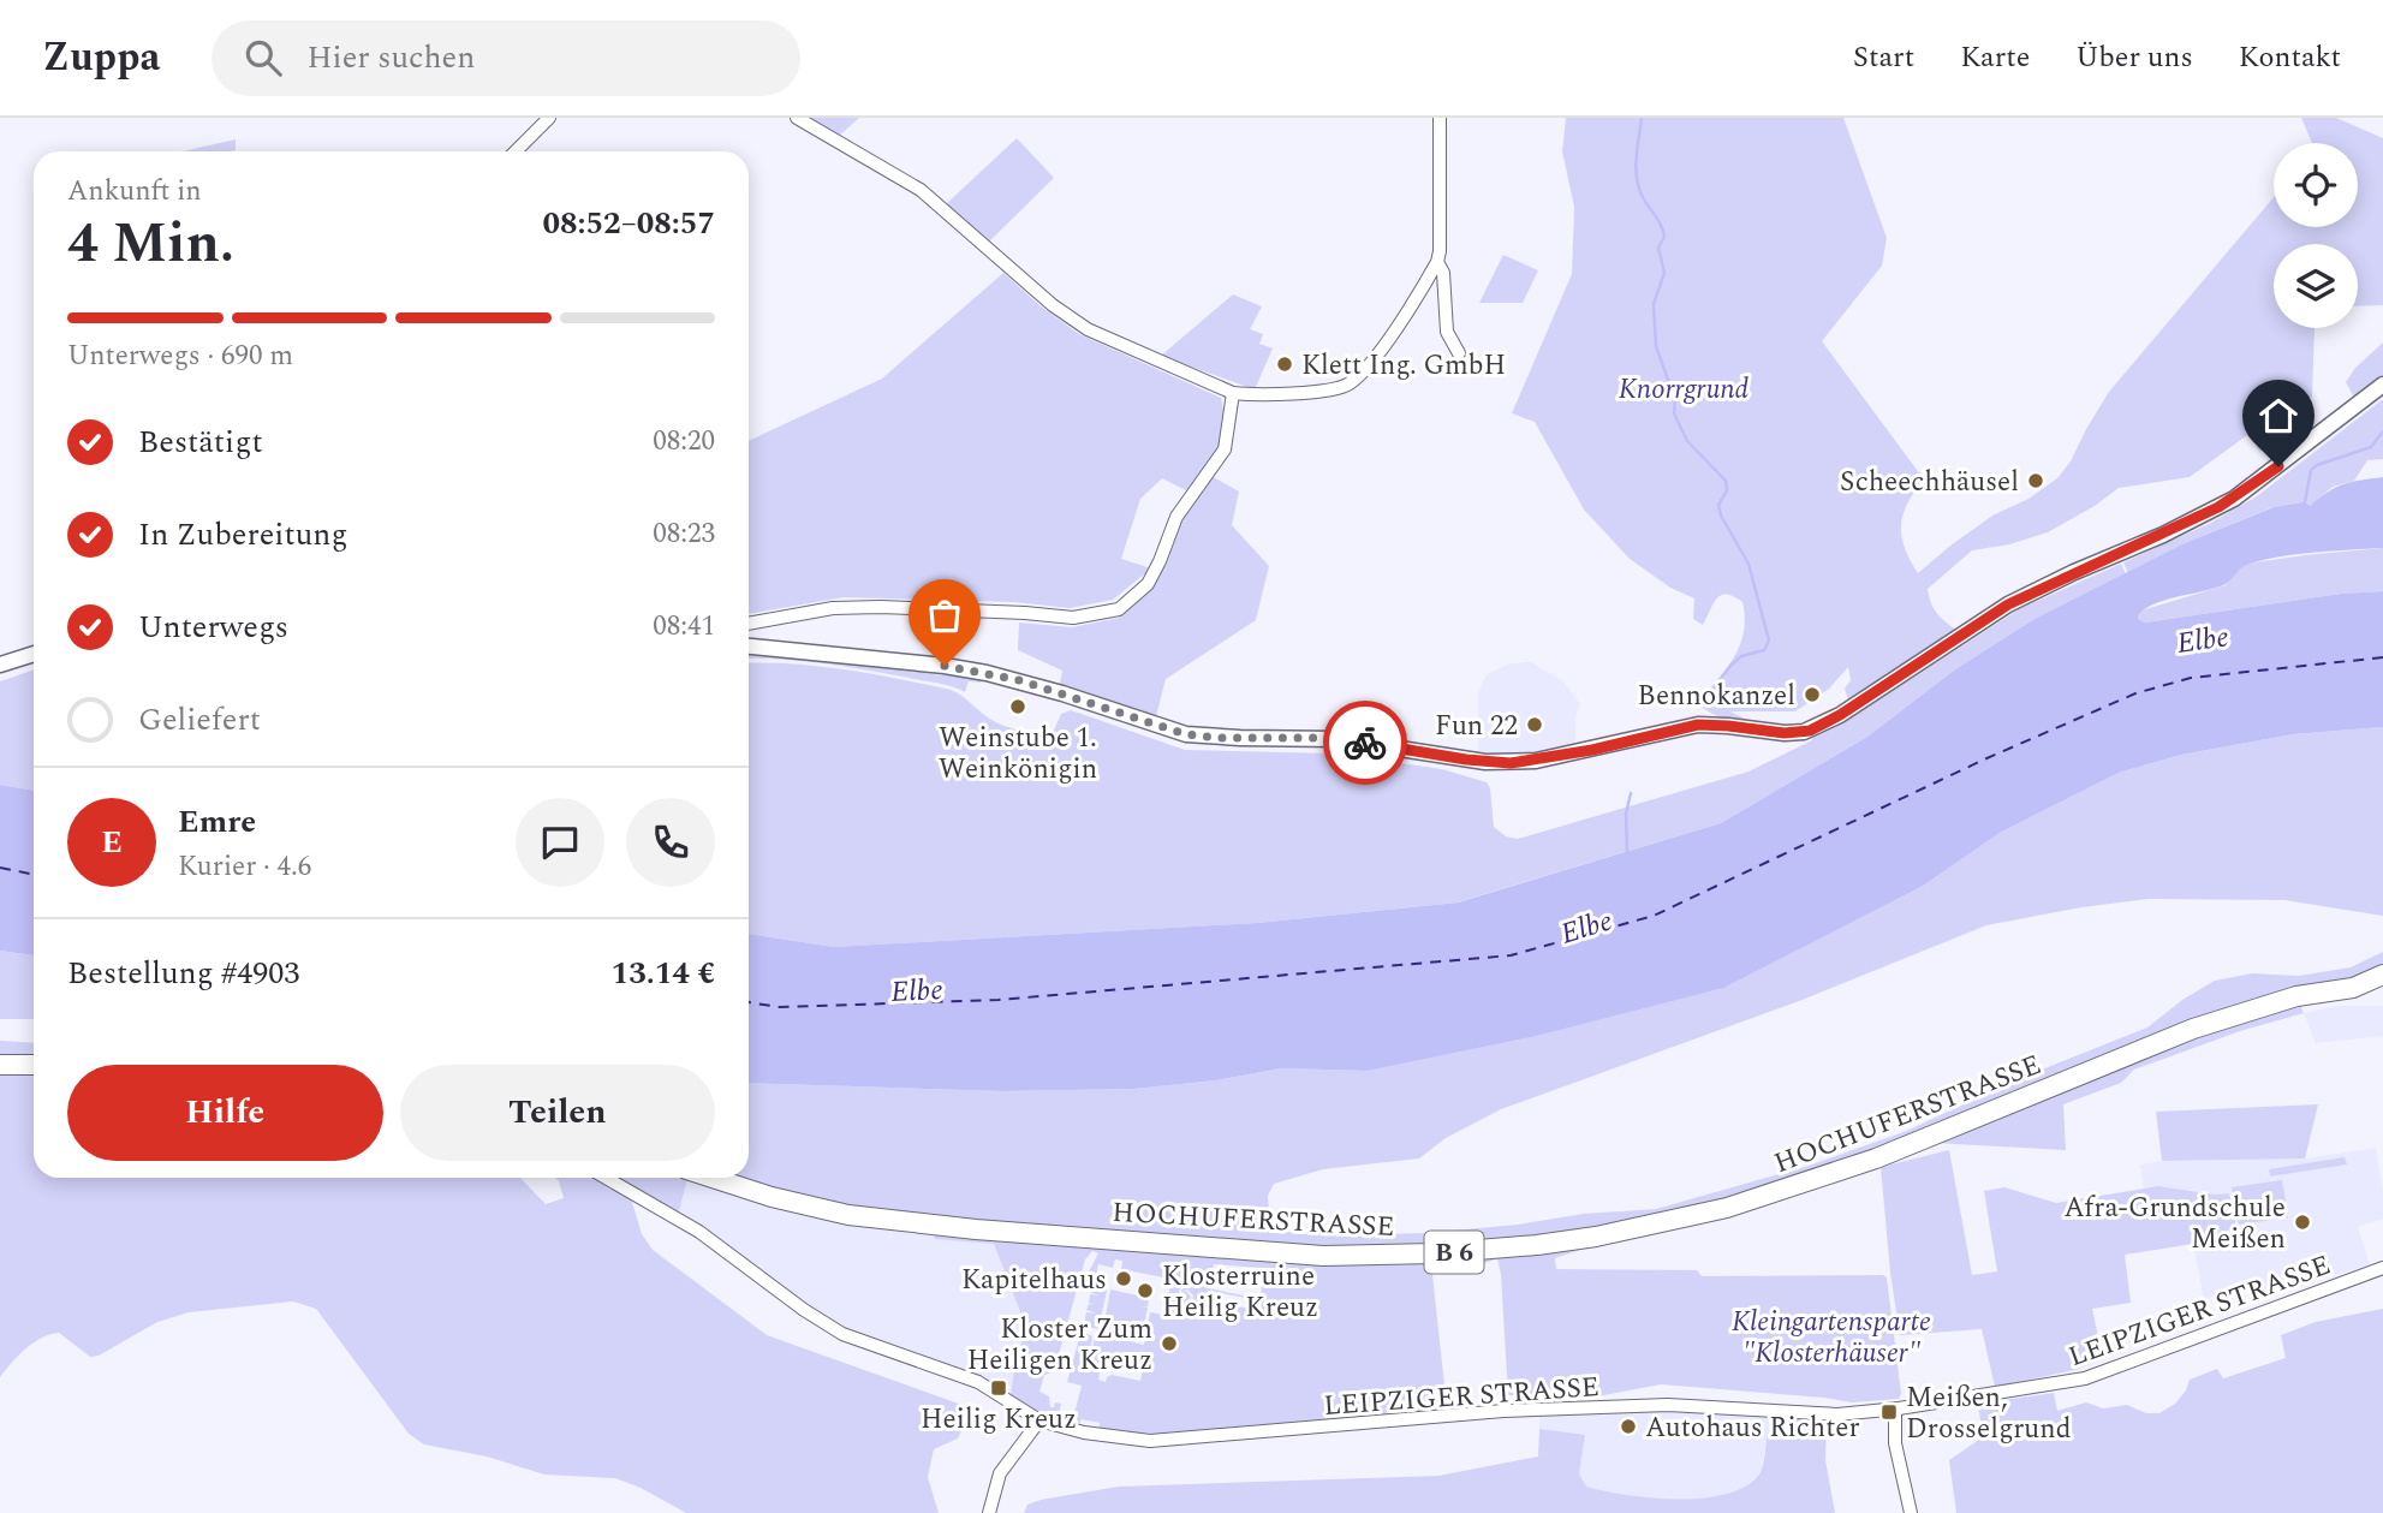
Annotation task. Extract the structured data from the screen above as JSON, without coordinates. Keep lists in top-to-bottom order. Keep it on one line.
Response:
{"streets":{"main road":["HOCHUFERSTRASSE","B 6"],"street":["LEIPZIGER STRASSE"]},"crossings":[["HOCHUFERSTRASSE","B 6"]],"water":["Elbe"],"parks":["Knorrgrund","Kleingartensparte \"Klosterhäuser\""],"places":{"other":["Klett Ing. GmbH","Scheechhäusel","Bennokanzel","Weinstube 1. Weinkönigin","Fun 22","Afra-Grundschule Meißen","Kapitelhaus","Klosterruine Heilig Kreuz","Kloster Zum Heiligen Kreuz","Autohaus Richter"],"transit":["Heilig Kreuz","Meißen, Drosselgrund"]},"page":{"header":"Zuppa","search":"Hier suchen","nav":["Start","Karte","Über uns","Kontakt"],"heading":["4 Min.","Ankunft in","08:52–08:57"],"panel":["Emre","Kurier · 4.6","Bestellung #4903","13.14 €"],"bar":"Unterwegs · 690 m","list":[["Bestätigt","08:20"],["In Zubereitung","08:23"],["Unterwegs","08:41"],"Geliefert"],"round":"E","buttons":["Hilfe","Teilen"]}}
